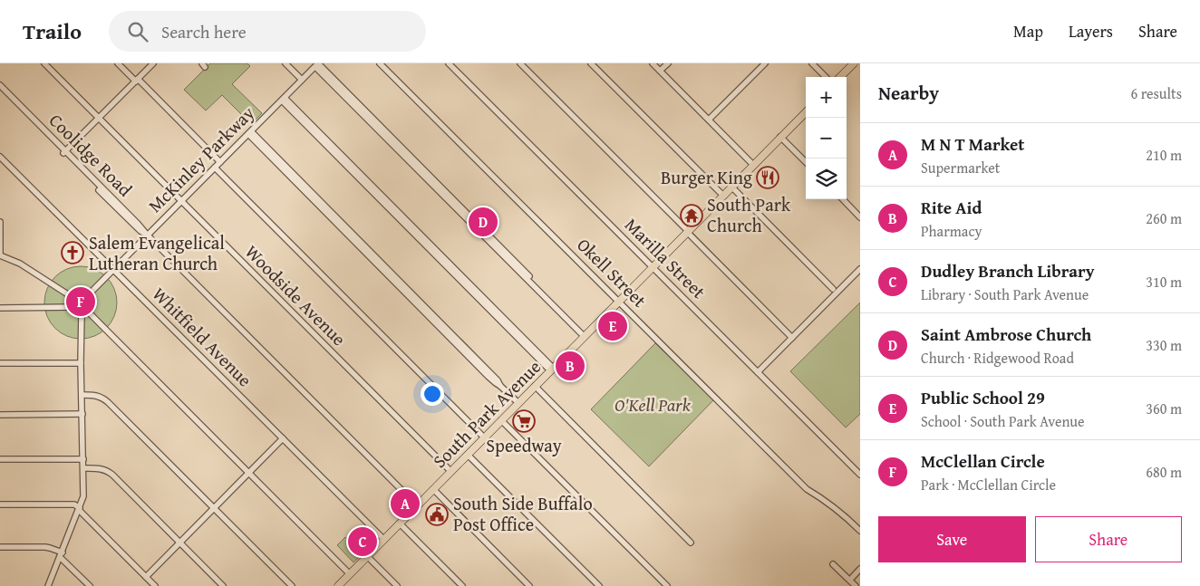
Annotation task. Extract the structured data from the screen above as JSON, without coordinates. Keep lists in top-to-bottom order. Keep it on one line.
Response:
{"streets":{"main road":["South Park Avenue"],"street":["Coolidge Road","McKinley Parkway","Marilla Street","Okell Street","Woodside Avenue","Whitfield Avenue"]},"crossings":[["Coolidge Road","McKinley Parkway"],["Coolidge Road","South Park Avenue"],["McKinley Parkway","Woodside Avenue"],["McKinley Parkway","Whitfield Avenue"],["Marilla Street","South Park Avenue"],["Okell Street","South Park Avenue"],["Woodside Avenue","South Park Avenue"],["Whitfield Avenue","South Park Avenue"]],"parks":["O'Kell Park"],"places":{"restaurant":["Burger King"],"temple":["South Park Church"],"church":["Salem Evangelical Lutheran Church"],"supermarket":["Speedway"],"public building":["South Side Buffalo Post Office"]},"page":{"header":"Trailo","search":"Search here","nav":["Map","Layers","Share"],"heading":["Nearby","6 results"],"map_buttons":["+","−"],"list":[{"mark":"A","name":"M N T Market","note":"Supermarket","value":"210 m"},{"mark":"B","name":"Rite Aid","note":"Pharmacy","value":"260 m"},{"mark":"C","name":"Dudley Branch Library","note":"Library · South Park Avenue","value":"310 m"},{"mark":"D","name":"Saint Ambrose Church","note":"Church · Ridgewood Road","value":"330 m"},{"mark":"E","name":"Public School 29","note":"School · South Park Avenue","value":"360 m"},{"mark":"F","name":"McClellan Circle","note":"Park · McClellan Circle","value":"680 m"}],"pins":["D","F","E","B","A","C"],"buttons":["Save","Share"]}}
